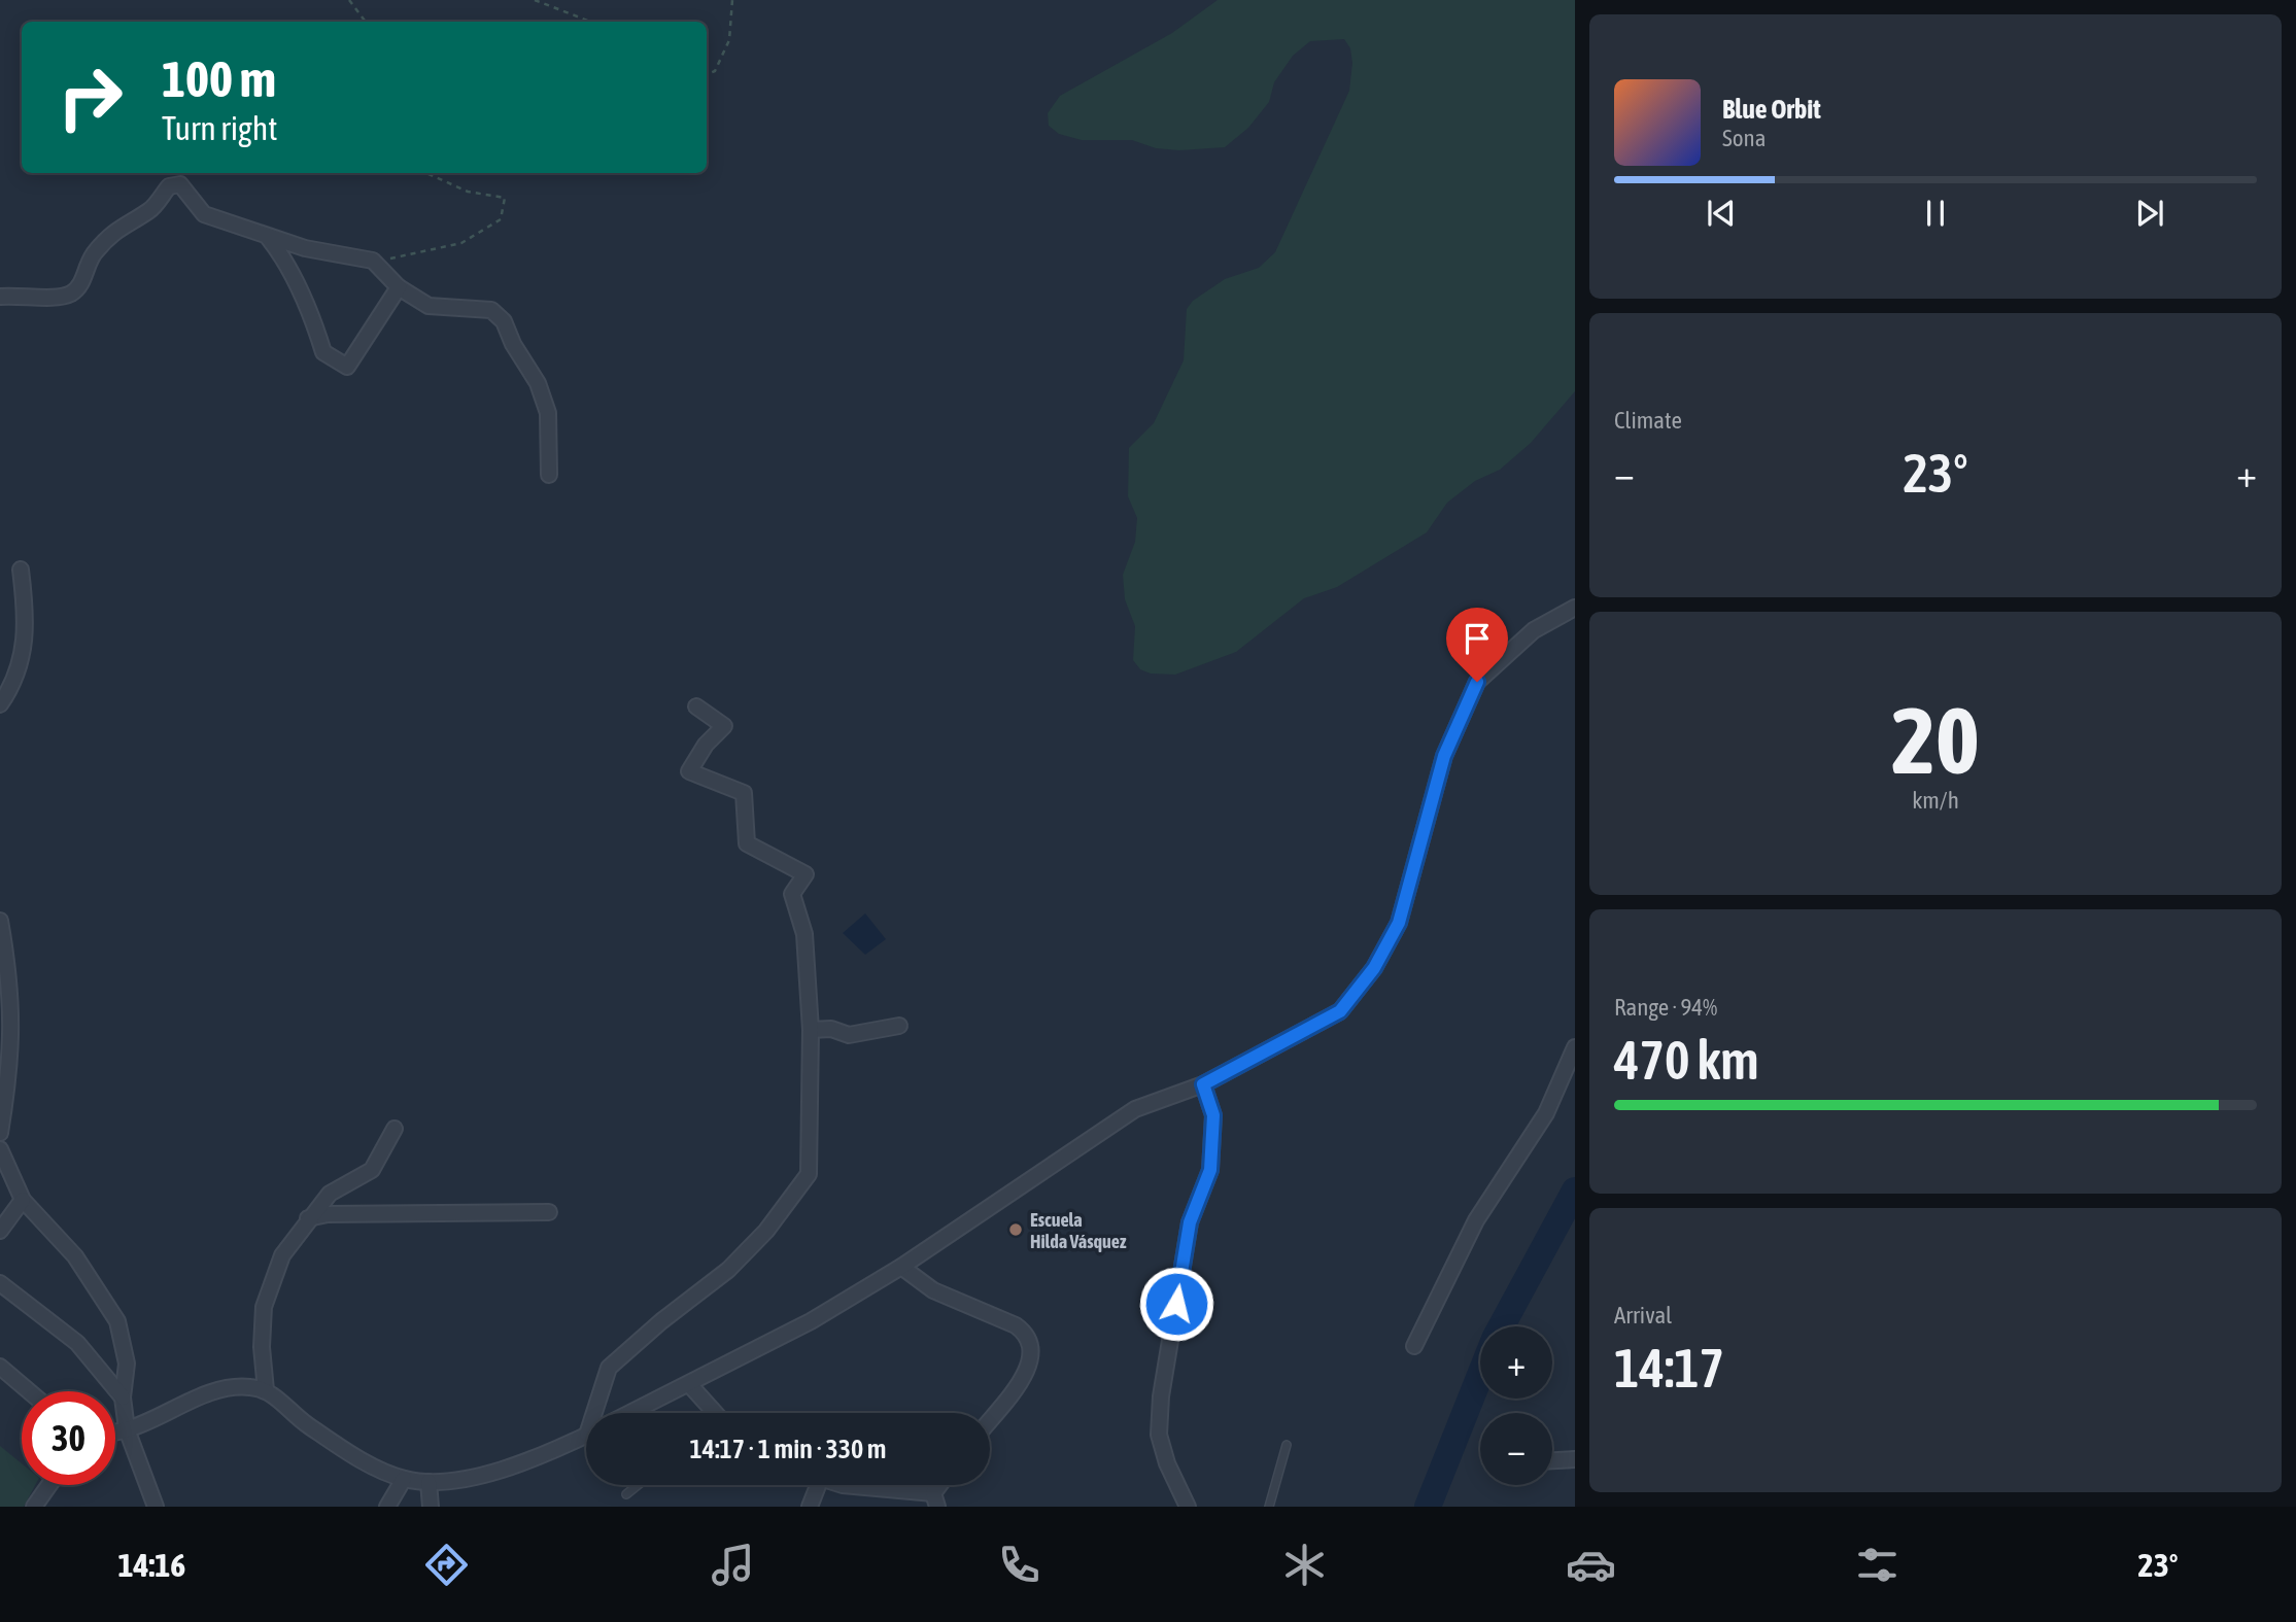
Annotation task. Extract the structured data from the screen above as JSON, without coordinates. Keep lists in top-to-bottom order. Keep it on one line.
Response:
{"places":["Escuela Hilda Vásquez"],"page":{"turn":["100 m","Turn right"],"song":["Blue Orbit","Sona"],"tile":["Climate",["20","km/h"],["Range · 94%","470 km"],["Arrival","14:17"]],"heat":["−","23°","+"],"map_buttons":["+","−"],"limit":"30","trip":"14:17 · 1 min · 330 m","tabs":["14:16","23°"]}}
